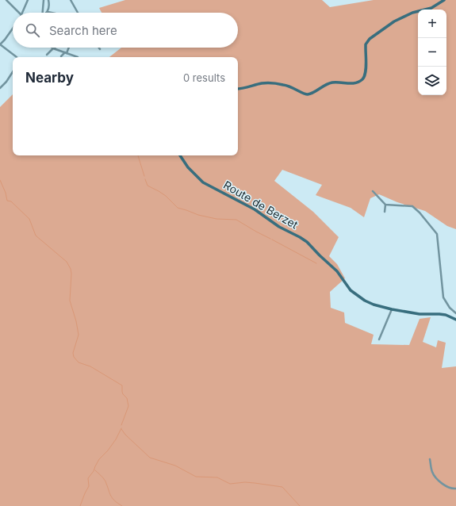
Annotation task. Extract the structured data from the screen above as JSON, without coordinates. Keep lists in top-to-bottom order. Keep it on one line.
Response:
{"streets":{"street":["Route de Berzet"]},"page":{"map_buttons":["+","−"],"search":"Search here","heading":["Nearby","0 results"]}}
